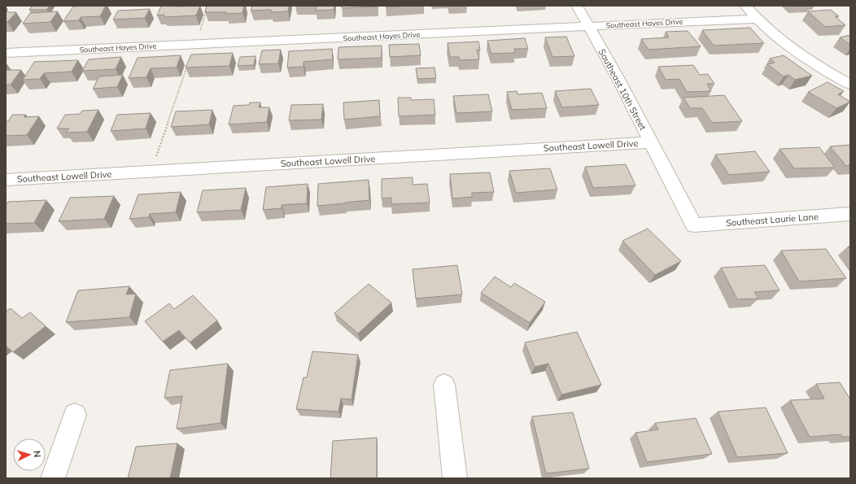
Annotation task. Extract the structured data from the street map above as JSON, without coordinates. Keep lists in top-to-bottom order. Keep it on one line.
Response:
{"streets":{"street":["Southeast Hayes Drive","Southeast 10th Street","Southeast Lowell Drive","Southeast Laurie Lane"]},"crossings":[["Southeast Hayes Drive","Southeast 10th Street"],["Southeast 10th Street","Southeast Lowell Drive"],["Southeast 10th Street","Southeast Laurie Lane"]],"north":"right"}
